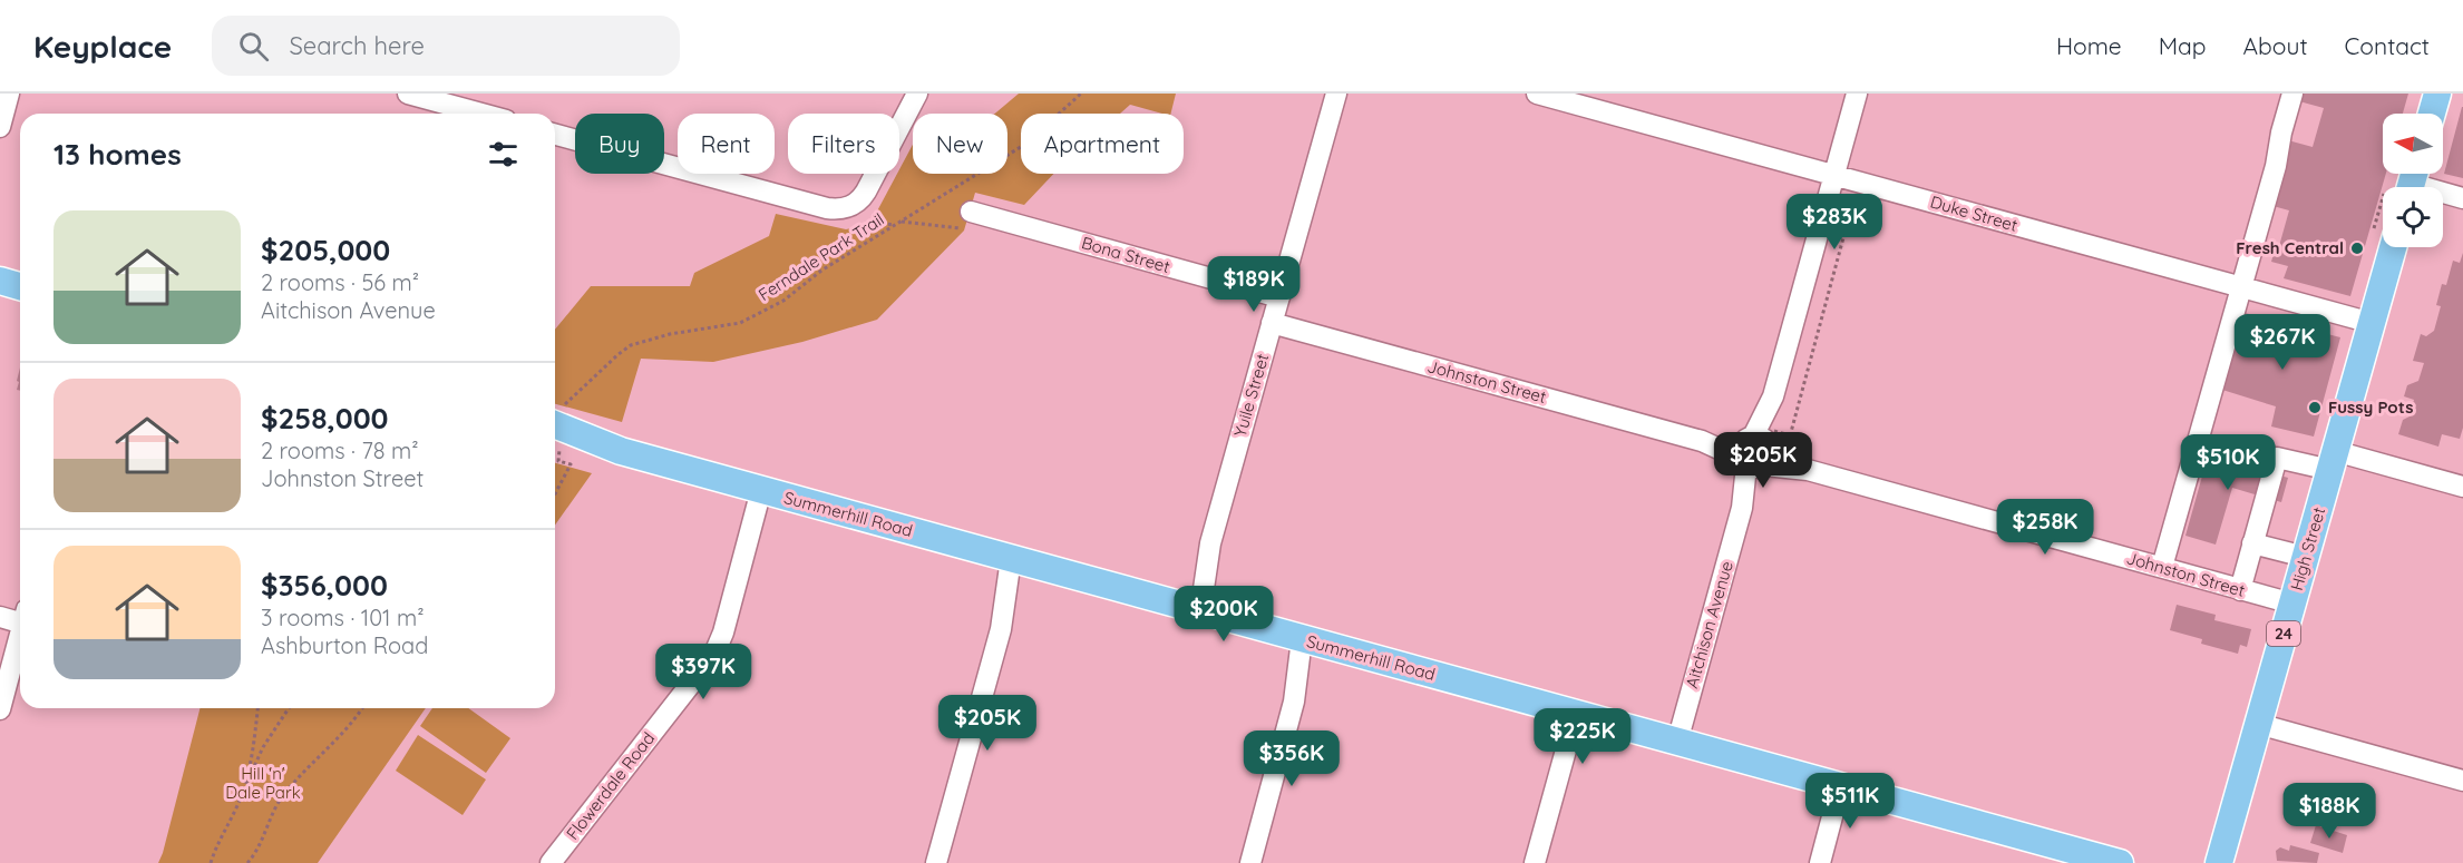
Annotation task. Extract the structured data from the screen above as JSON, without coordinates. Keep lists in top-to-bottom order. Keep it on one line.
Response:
{"streets":{"main road":["Summerhill Road","High Street","24"],"street":["Duke Street","Bona Street","Johnston Street","Yuile Street","Aitchison Avenue","Flowerdale Road"],"path":["Ferndale Park Trail"]},"crossings":[["Duke Street","High Street"],["Duke Street","Aitchison Avenue"],["Bona Street","Yuile Street"],["Ferndale Park Trail","Summerhill Road"],["Johnston Street","Yuile Street"],["Johnston Street","High Street"],["Johnston Street","Aitchison Avenue"],["Yuile Street","Summerhill Road"],["Summerhill Road","Aitchison Avenue"],["Summerhill Road","Flowerdale Road"]],"parks":["Hill 'n' Dale Park"],"places":["Fresh Central","Fussy Pots"],"north":"left","page":{"header":"Keyplace","search":"Search here","nav":["Home","Map","About","Contact"],"chip":["Buy","Rent","Filters","New","Apartment"],"heading":"13 homes","price":["$283K","$189K","$267K","$205K","$510K","$258K","$200K","$397K","$205K","$225K","$356K","$511K","$188K"],"list":[{"name":"$205,000","note":"2 rooms · 56 m² · Aitchison Avenue"},{"name":"$258,000","note":"2 rooms · 78 m² · Johnston Street"},{"name":"$356,000","note":"3 rooms · 101 m² · Ashburton Road"}]}}
